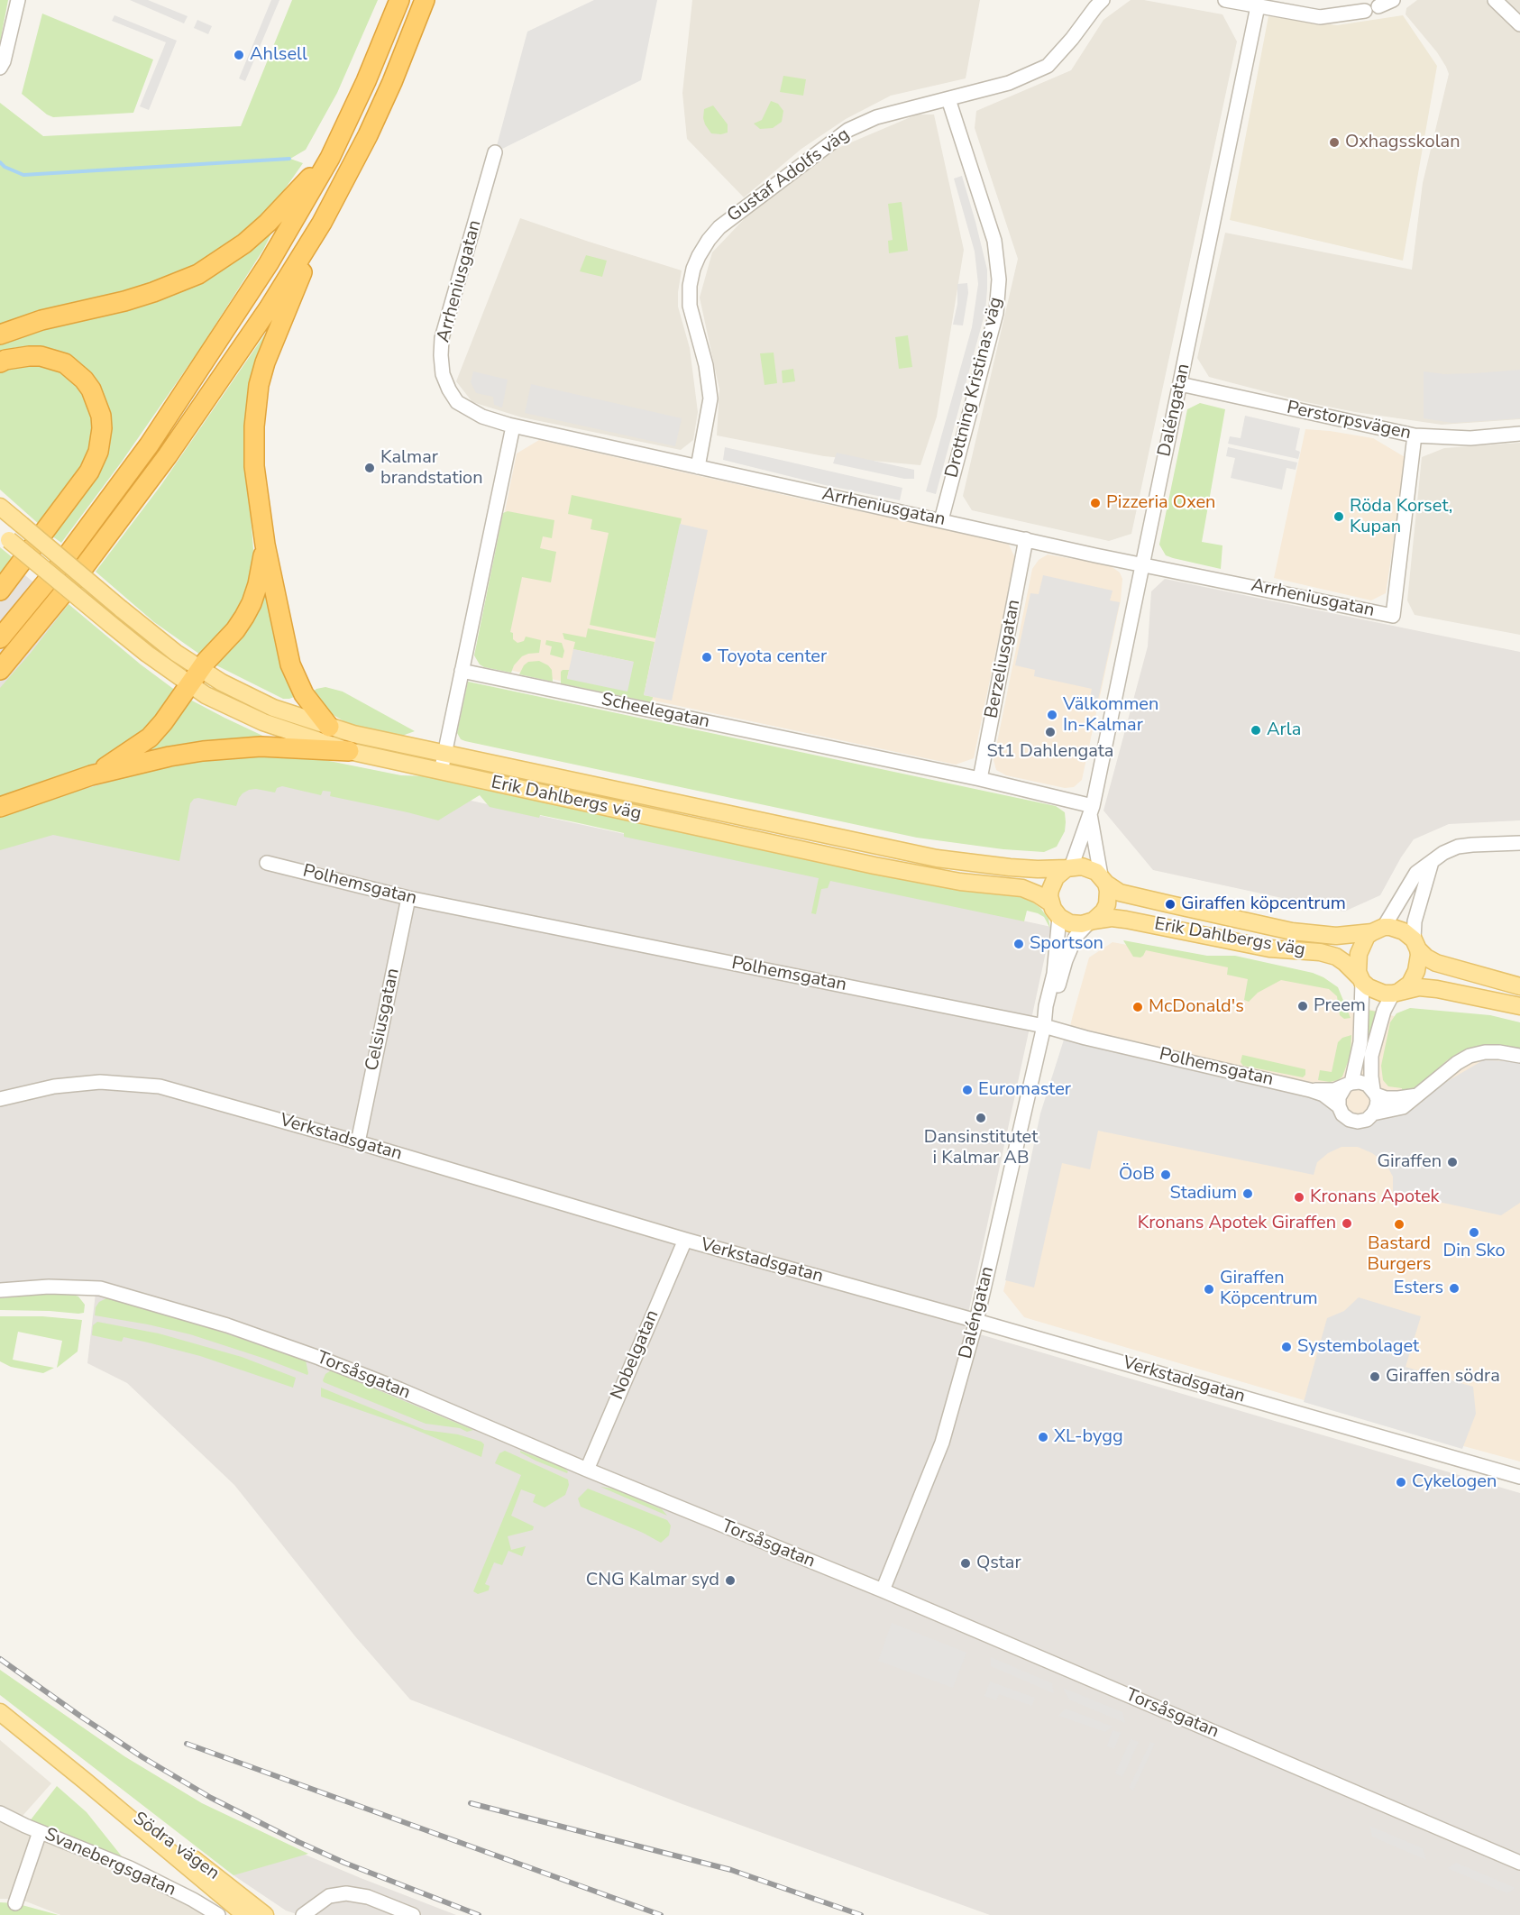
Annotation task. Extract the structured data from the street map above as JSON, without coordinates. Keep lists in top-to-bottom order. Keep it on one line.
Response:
{"streets":{"main road":["Erik Dahlbergs väg","Södra vägen"],"street":["Gustaf Adolfs väg","Arrheniusgatan","Drottning Kristinas väg","Daléngatan","Perstorpsvägen","Berzeliusgatan","Scheelegatan","Polhemsgatan","Celsiusgatan","Verkstadsgatan","Nobelgatan","Torsåsgatan","Svanebergsgatan"]},"crossings":[["Gustaf Adolfs väg","Arrheniusgatan"],["Gustaf Adolfs väg","Drottning Kristinas väg"],["Arrheniusgatan","Drottning Kristinas väg"],["Arrheniusgatan","Daléngatan"],["Arrheniusgatan","Perstorpsvägen"],["Arrheniusgatan","Berzeliusgatan"],["Daléngatan","Perstorpsvägen"],["Daléngatan","Scheelegatan"],["Daléngatan","Erik Dahlbergs väg"],["Daléngatan","Polhemsgatan"],["Daléngatan","Verkstadsgatan"],["Daléngatan","Torsåsgatan"],["Berzeliusgatan","Scheelegatan"],["Polhemsgatan","Celsiusgatan"],["Celsiusgatan","Verkstadsgatan"],["Verkstadsgatan","Nobelgatan"],["Nobelgatan","Torsåsgatan"]],"places":["Ahlsell","Oxhagsskolan","Kalmar brandstation","Pizzeria Oxen","Röda Korset, Kupan","Toyota center","Välkommen In-Kalmar","Arla","St1 Dahlengata","Giraffen köpcentrum","Sportson","Preem","McDonald's","Euromaster","Dansinstitutet i Kalmar AB","Giraffen","ÖoB","Stadium","Kronans Apotek","Kronans Apotek Giraffen","Bastard Burgers","Din Sko","Esters","Giraffen Köpcentrum","Systembolaget","Giraffen södra","XL-bygg","Cykelogen","Qstar","CNG Kalmar syd"]}
